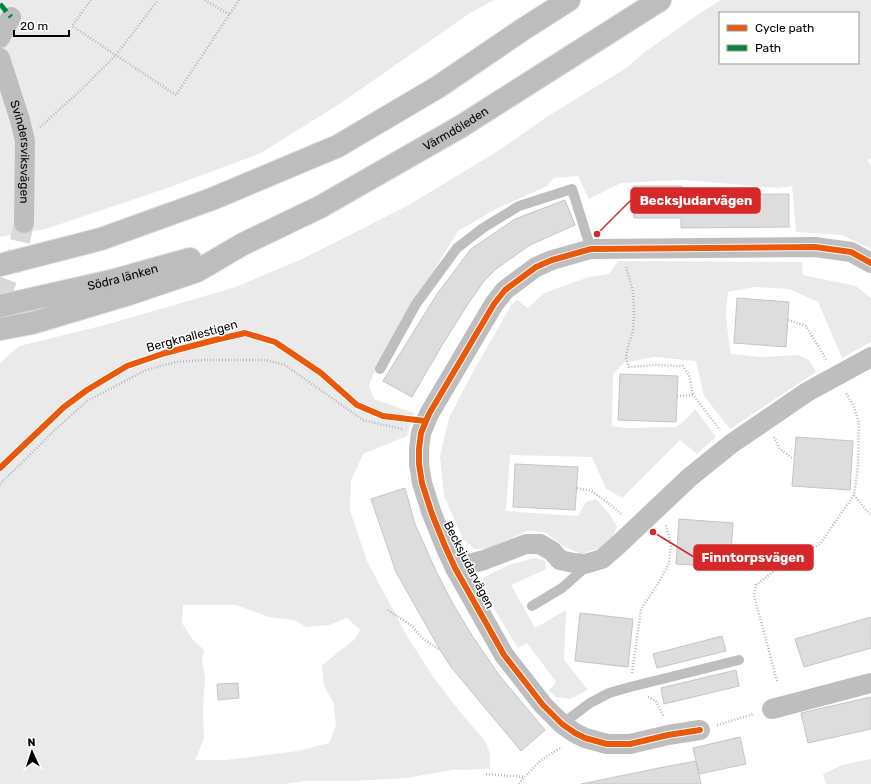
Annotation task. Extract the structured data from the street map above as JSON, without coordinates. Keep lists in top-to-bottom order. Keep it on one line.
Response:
{"streets":{"highway":["Värmdöleden","Södra länken"],"street":["Svindersviksvägen","Becksjudarvägen"],"cycle path":["Bergknallestigen"]},"crossings":[["Värmdöleden","Södra länken"],["Bergknallestigen","Becksjudarvägen"]],"places":["Becksjudarvägen","Finntorpsvägen"],"legend":["Cycle path","Path"],"scale_bar":"20 m","north":"top"}
